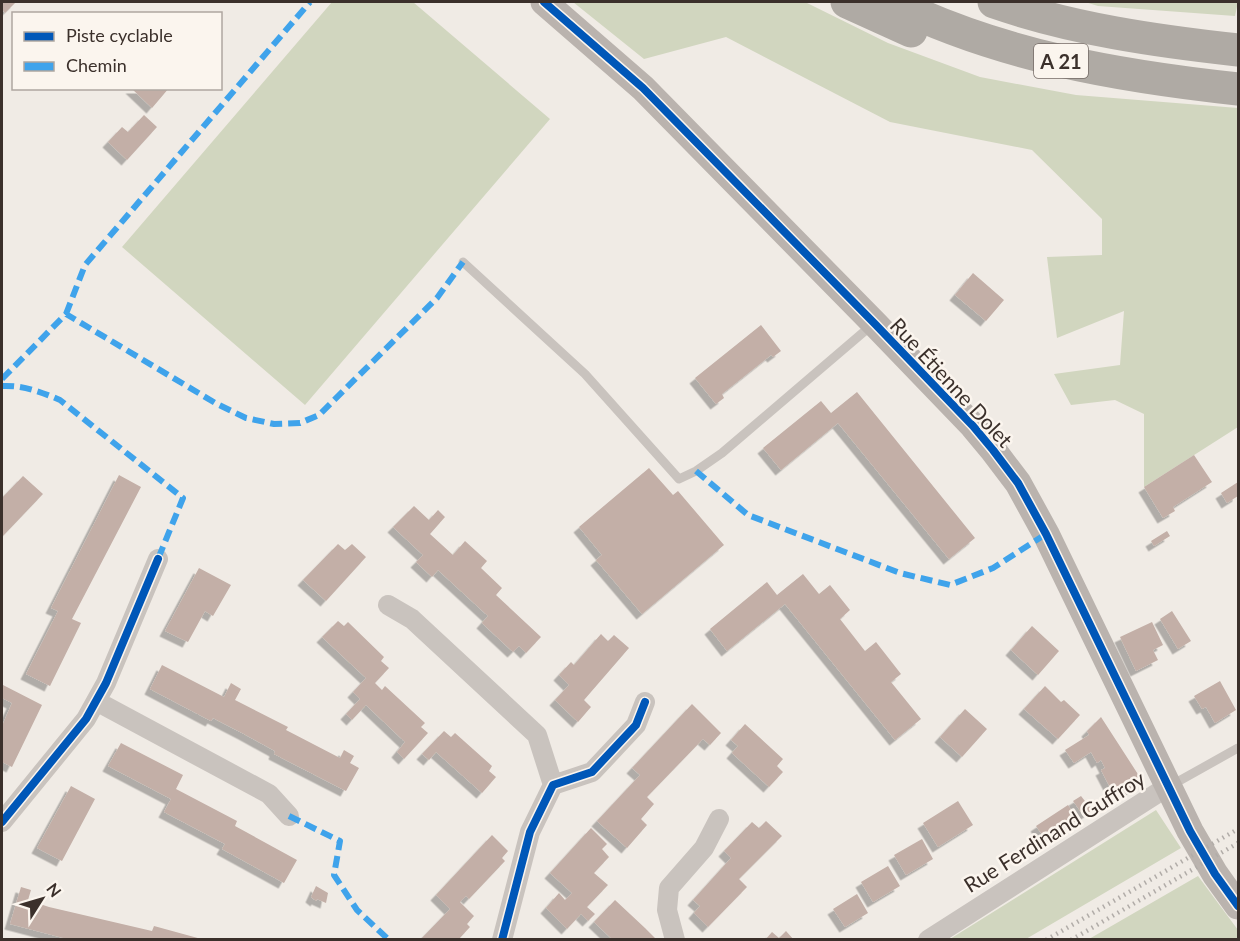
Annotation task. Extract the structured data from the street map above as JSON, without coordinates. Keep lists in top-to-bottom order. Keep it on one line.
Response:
{"streets":{"highway":["A 21"],"street":["Rue Étienne Dolet","Rue Ferdinand Guffroy"]},"crossings":[["Rue Étienne Dolet","Rue Ferdinand Guffroy"]],"legend":["Piste cyclable","Chemin"],"north":"top right"}
